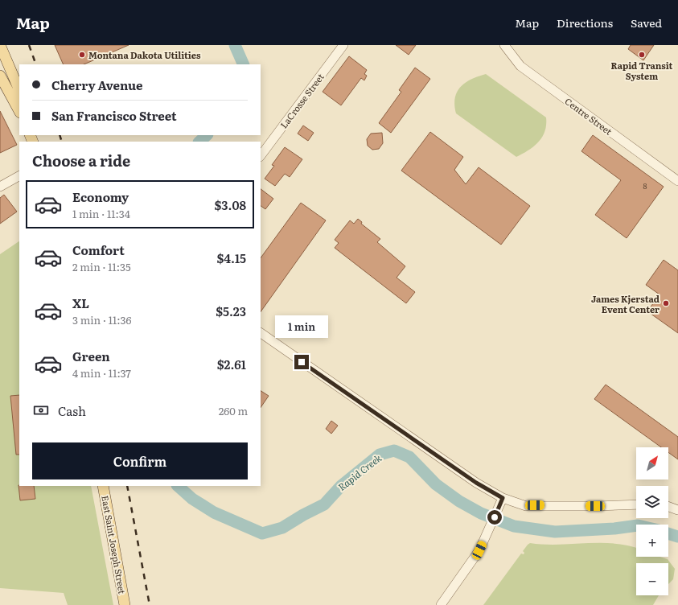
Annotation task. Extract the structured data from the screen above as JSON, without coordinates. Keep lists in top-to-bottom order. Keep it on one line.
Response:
{"streets":{"main road":["East Saint Joseph Street"],"street":["LaCrosse Street","Centre Street"]},"water":["Rapid Creek"],"places":["Montana Dakota Utilities","Rapid Transit System","James Kjerstad Event Center"],"house_numbers":["8"],"north":"top right","page":{"header":"Map","nav":["Map","Directions","Saved"],"banner":["Cherry Avenue","San Francisco Street"],"heading":"Choose a ride","list":[{"name":"Economy","note":"1 min · 11:34","value":"$3.08"},{"name":"Comfort","note":"2 min · 11:35","value":"$4.15"},{"name":"XL","note":"3 min · 11:36","value":"$5.23"},{"name":"Green","note":"4 min · 11:37","value":"$2.61"}],"bubble":"1 min","pay":["Cash","260 m"],"buttons":"Confirm","map_buttons":["+","−"]}}
